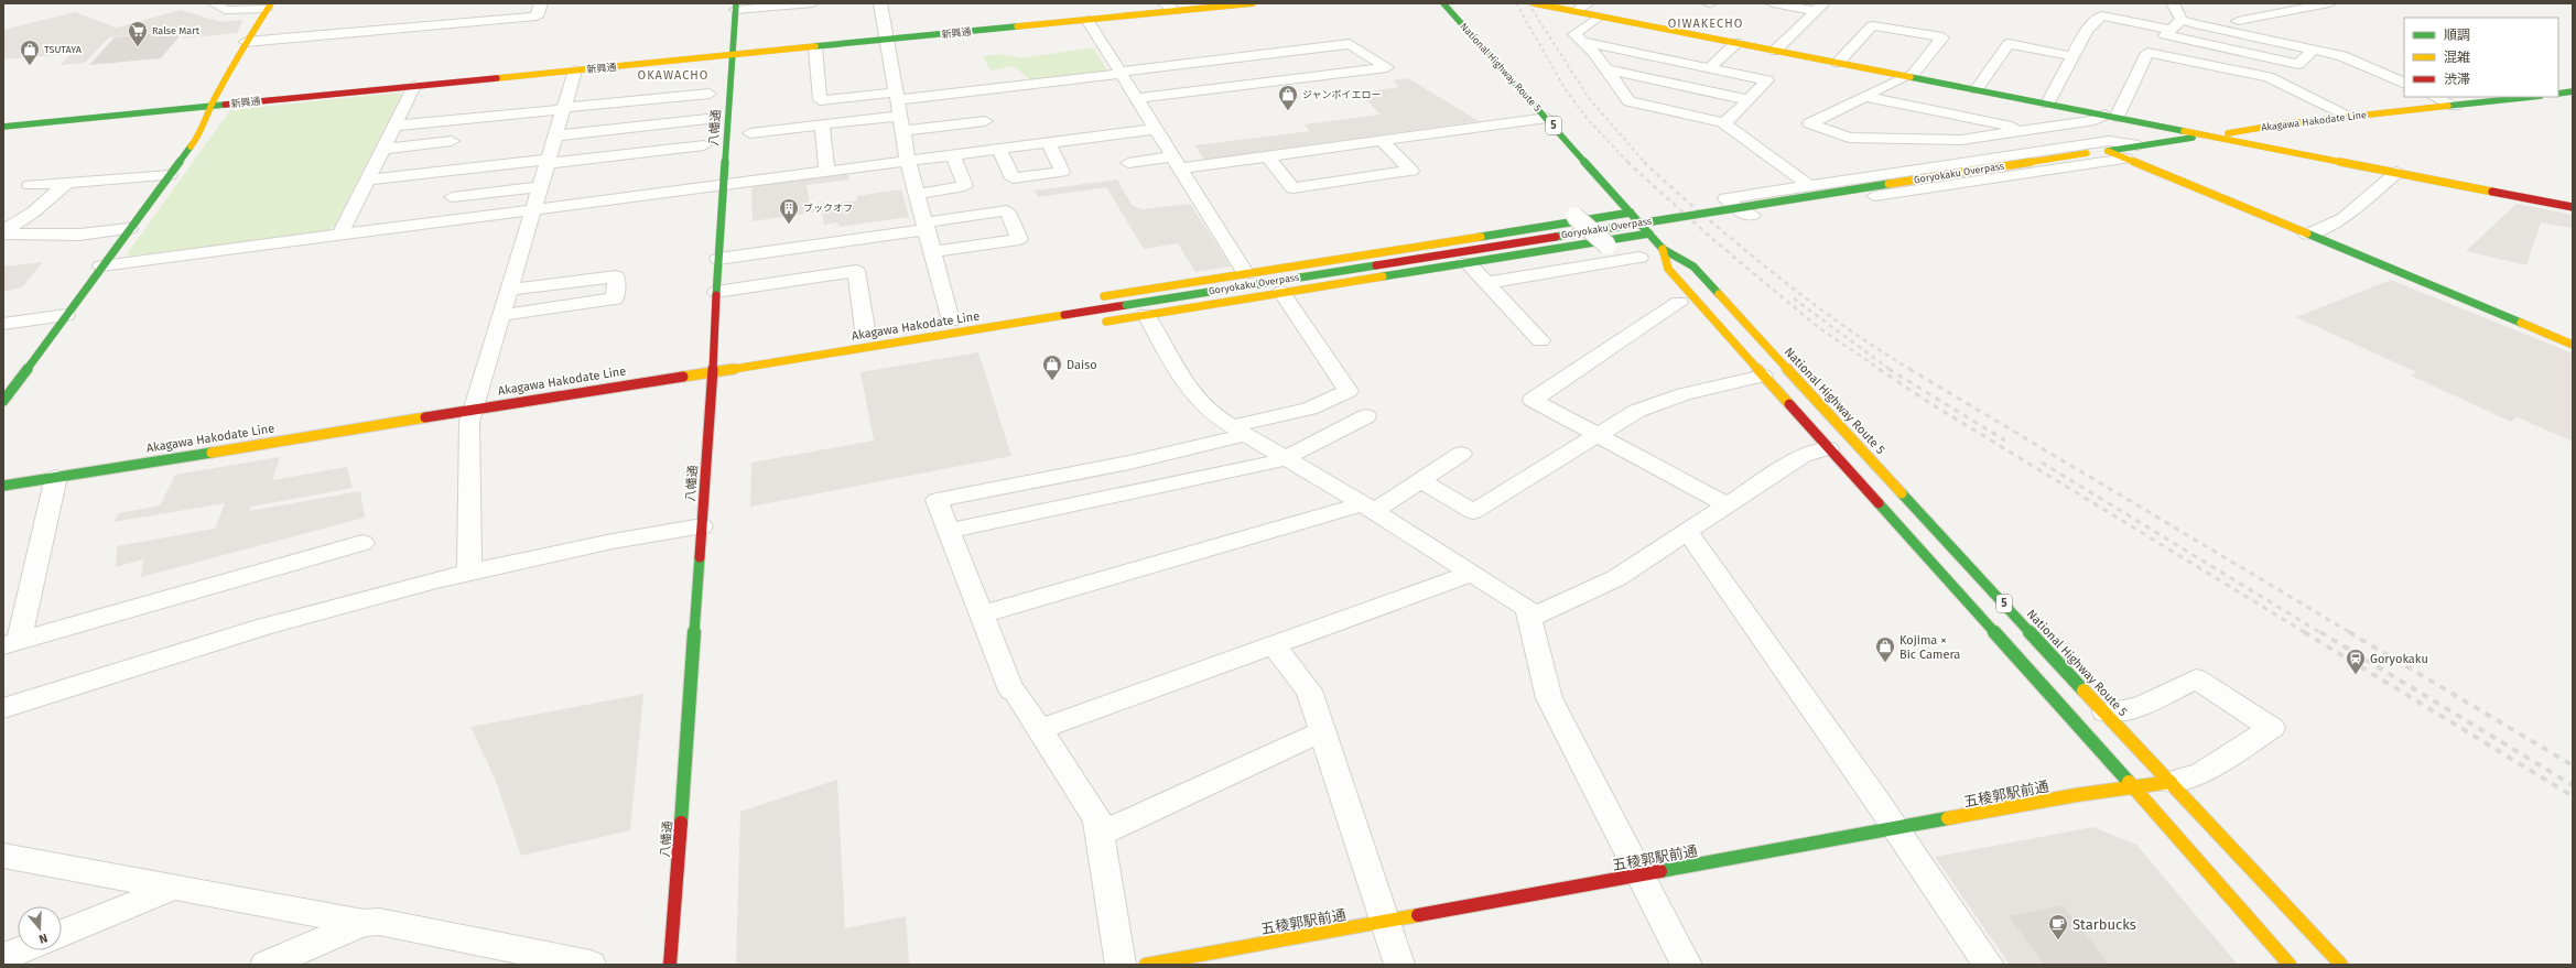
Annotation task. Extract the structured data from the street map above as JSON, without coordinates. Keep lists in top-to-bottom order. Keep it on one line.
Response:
{"streets":{"main road":["新興通","National Highway Route 5","Akagawa Hakodate Line","5","八幡通","Goryokaku Overpass","五稜郭駅前通"]},"crossings":[["新興通","八幡通"],["National Highway Route 5","五稜郭駅前通"],["Akagawa Hakodate Line","八幡通"],["Akagawa Hakodate Line","Goryokaku Overpass"]],"districts":["OIWAKECHO","OKAWACHO"],"places":{"supermarket":["Ralse Mart"],"shop":["TSUTAYA","ジャンボイエロー","Daiso","Kojima × Bic Camera"],"building":["ブックオフ"],"station":["Goryokaku"],"cafe":["Starbucks"]},"legend":["順調","混雑","渋滞"],"north":"bottom"}
